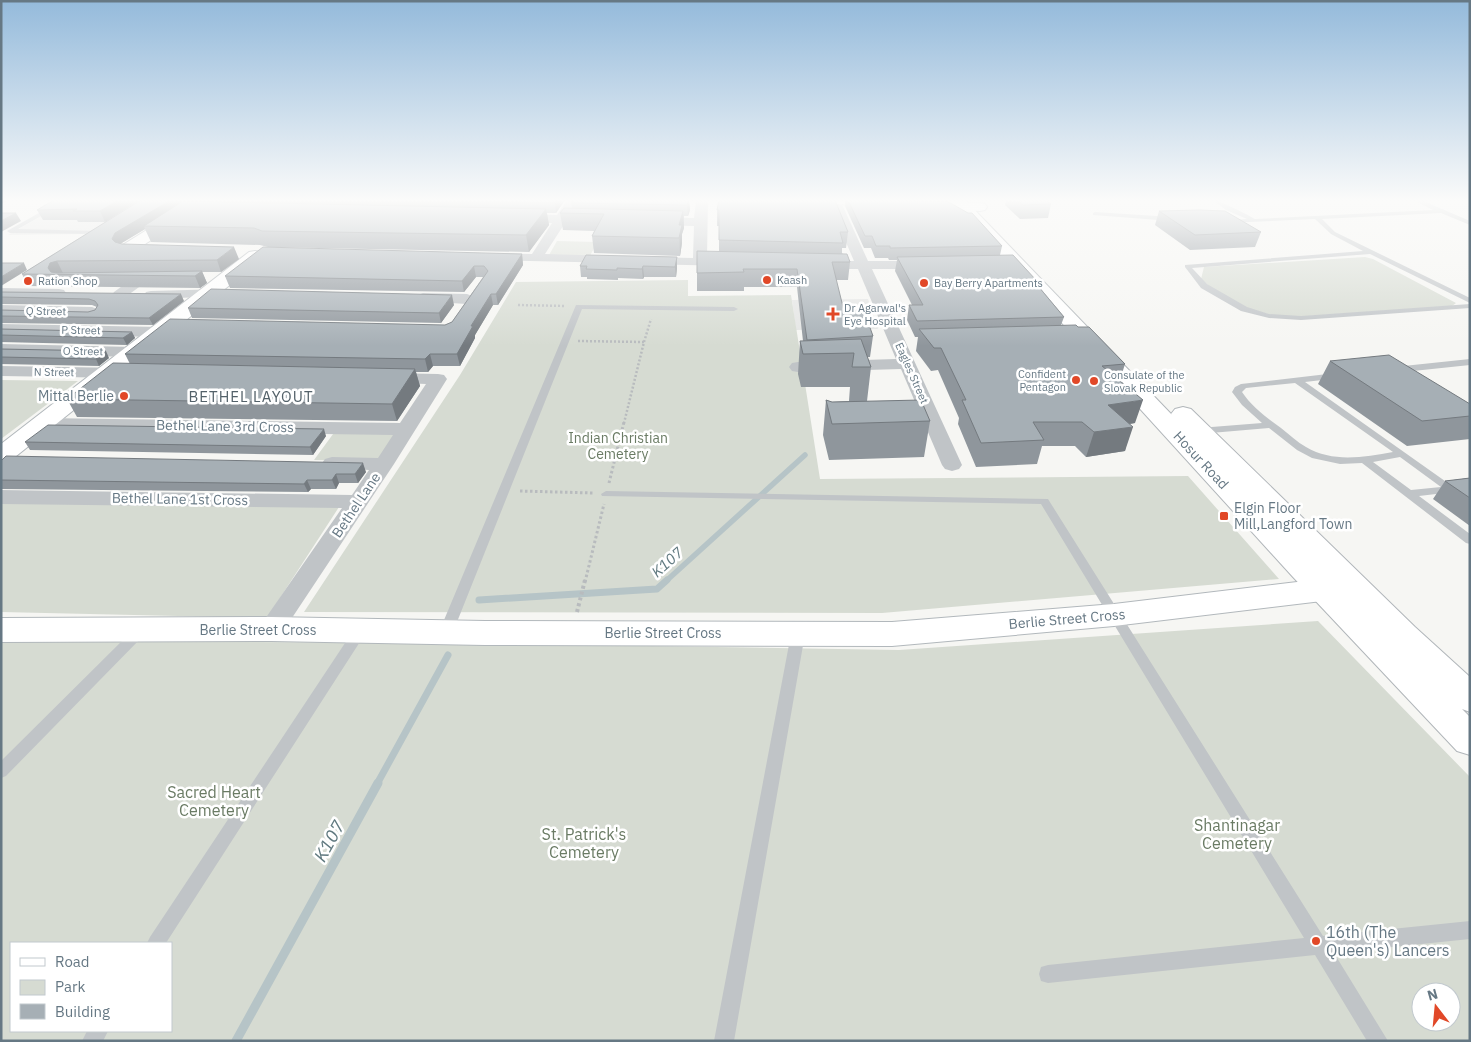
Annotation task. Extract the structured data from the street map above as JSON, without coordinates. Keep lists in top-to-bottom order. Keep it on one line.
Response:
{"streets":{"main road":["Hosur Road","Berlie Street Cross"],"street":["Q Street","P Street","O Street","N Street","Eagles Street","Bethel Lane 3rd Cross","Bethel Lane 1st Cross","Bethel Lane"]},"crossings":[["Bethel Lane 3rd Cross","Bethel Lane"],["Hosur Road","Berlie Street Cross"],["Bethel Lane 1st Cross","Bethel Lane"],["Bethel Lane","Berlie Street Cross"]],"districts":["BETHEL LAYOUT"],"water":["K107"],"parks":["Indian Christian Cemetery","Sacred Heart Cemetery","Shantinagar Cemetery","St. Patrick's Cemetery"],"places":{"other":["Kaash","Ration Shop","Bay Berry Apartments","Confident Pentagon","Consulate of the Slovak Republic","Mittal Berlie","16th (The Queen's) Lancers"],"health":["Dr Agarwal's Eye Hospital"],"transit":["Elgin Floor Mill,Langford Town"]},"legend":["Road","Park","Building"],"north":"top"}
